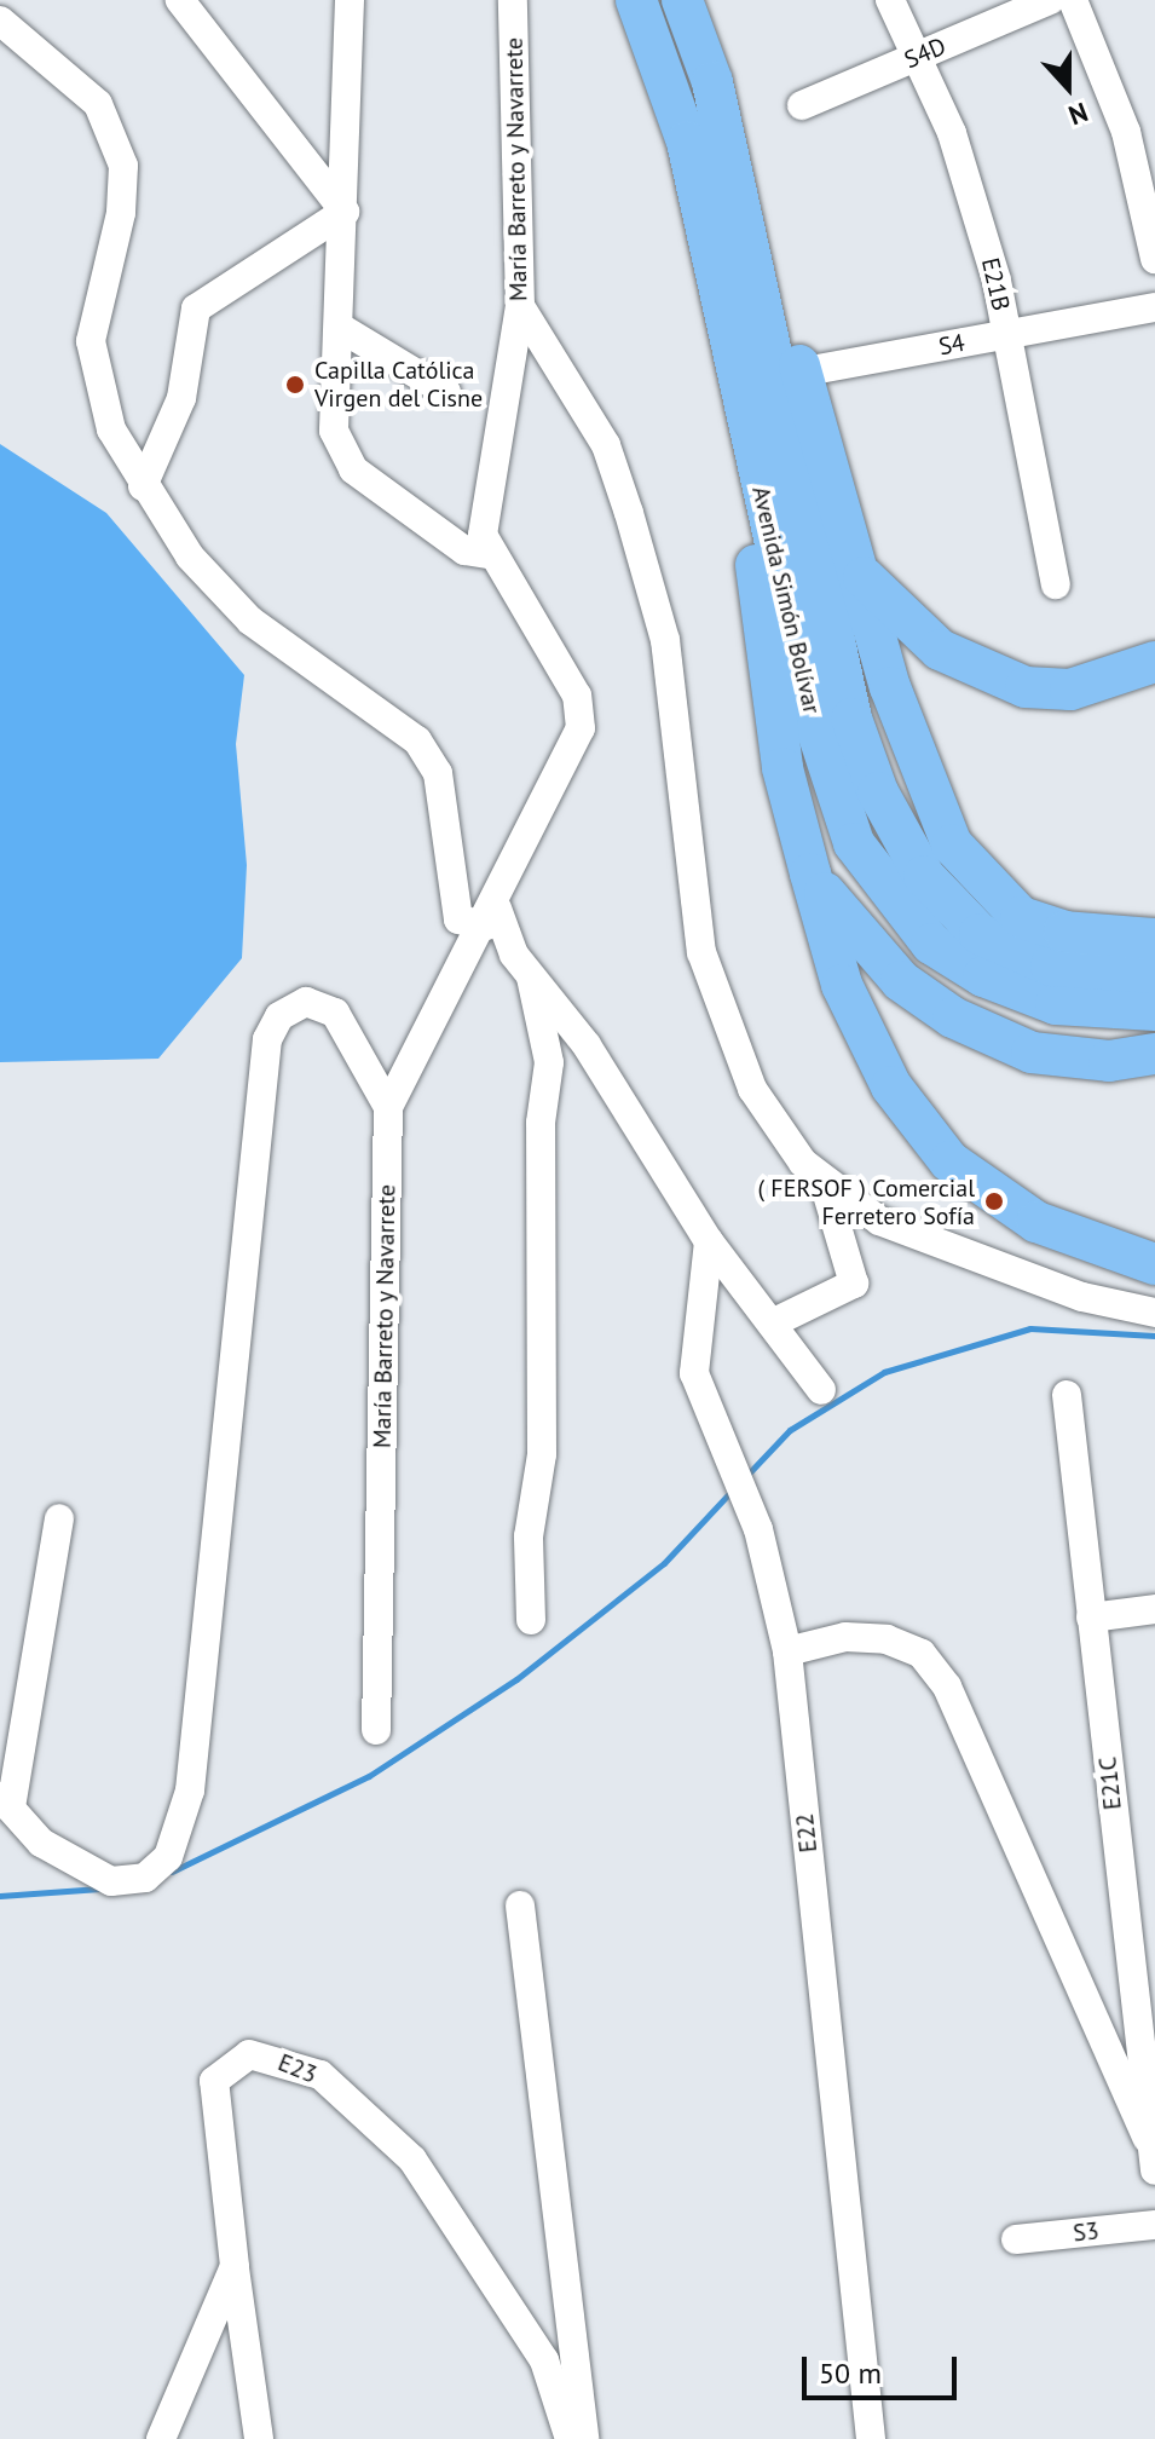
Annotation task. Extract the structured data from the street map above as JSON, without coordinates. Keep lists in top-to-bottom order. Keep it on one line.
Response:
{"streets":{"highway":["Avenida Simón Bolívar"],"street":["S4D","María Barreto y Navarrete","E21B","S4","E21C","E22","E23","S3"]},"crossings":[["S4D","E21B"],["E21B","S4"]],"places":["Capilla Católica Virgen del Cisne","( FERSOF ) Comercial Ferretero Sofía"],"scale_bar":"50 m","north":"bottom"}
